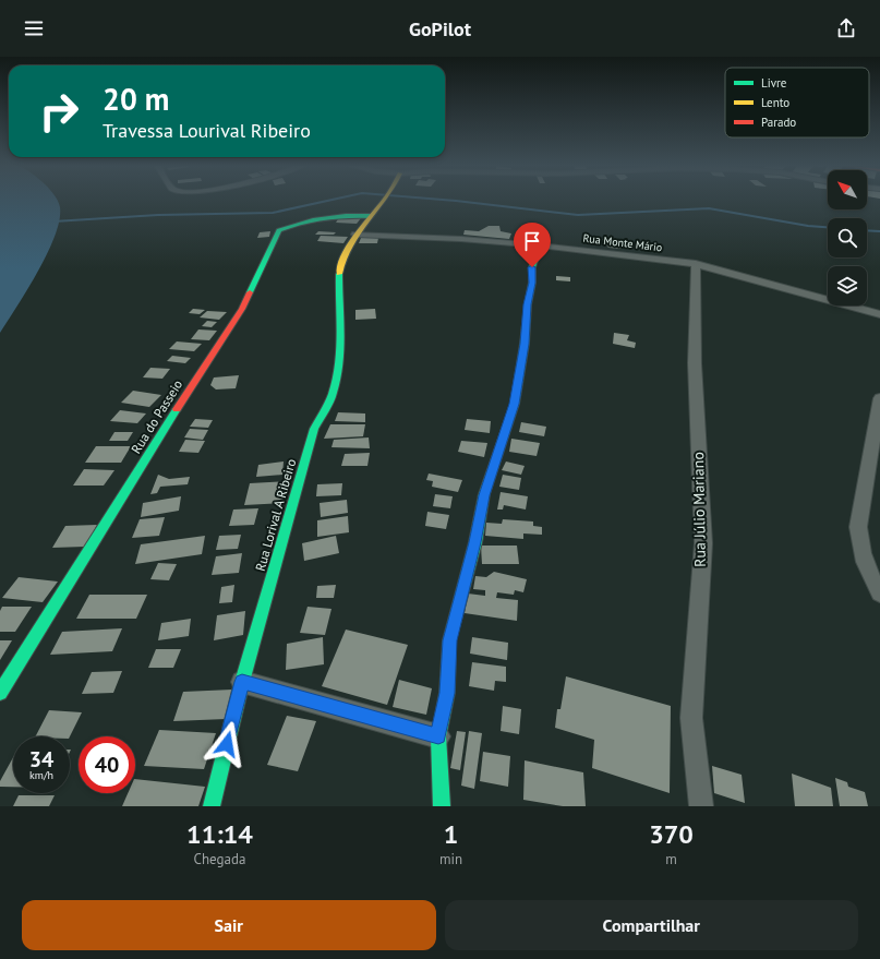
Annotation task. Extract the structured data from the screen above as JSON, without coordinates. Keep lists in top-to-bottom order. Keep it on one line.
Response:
{"streets":{"street":["Rua Monte Mário","Rua do Passeio","Rua Júlio Mariano","Rua Lorival A Ribeiro"]},"crossings":[["Rua Monte Mário","Rua Júlio Mariano"],["Rua Monte Mário","Rua Lorival A Ribeiro"],["Rua do Passeio","Rua Lorival A Ribeiro"]],"legend":["Livre","Lento","Parado"],"north":"top left","page":{"header":"GoPilot","turn":["20 m","Travessa Lourival Ribeiro"],"speed":"34 km/h","limit":"40","eta":["11:14","Chegada","1","min","370","m"],"buttons":["Sair","Compartilhar"]}}
